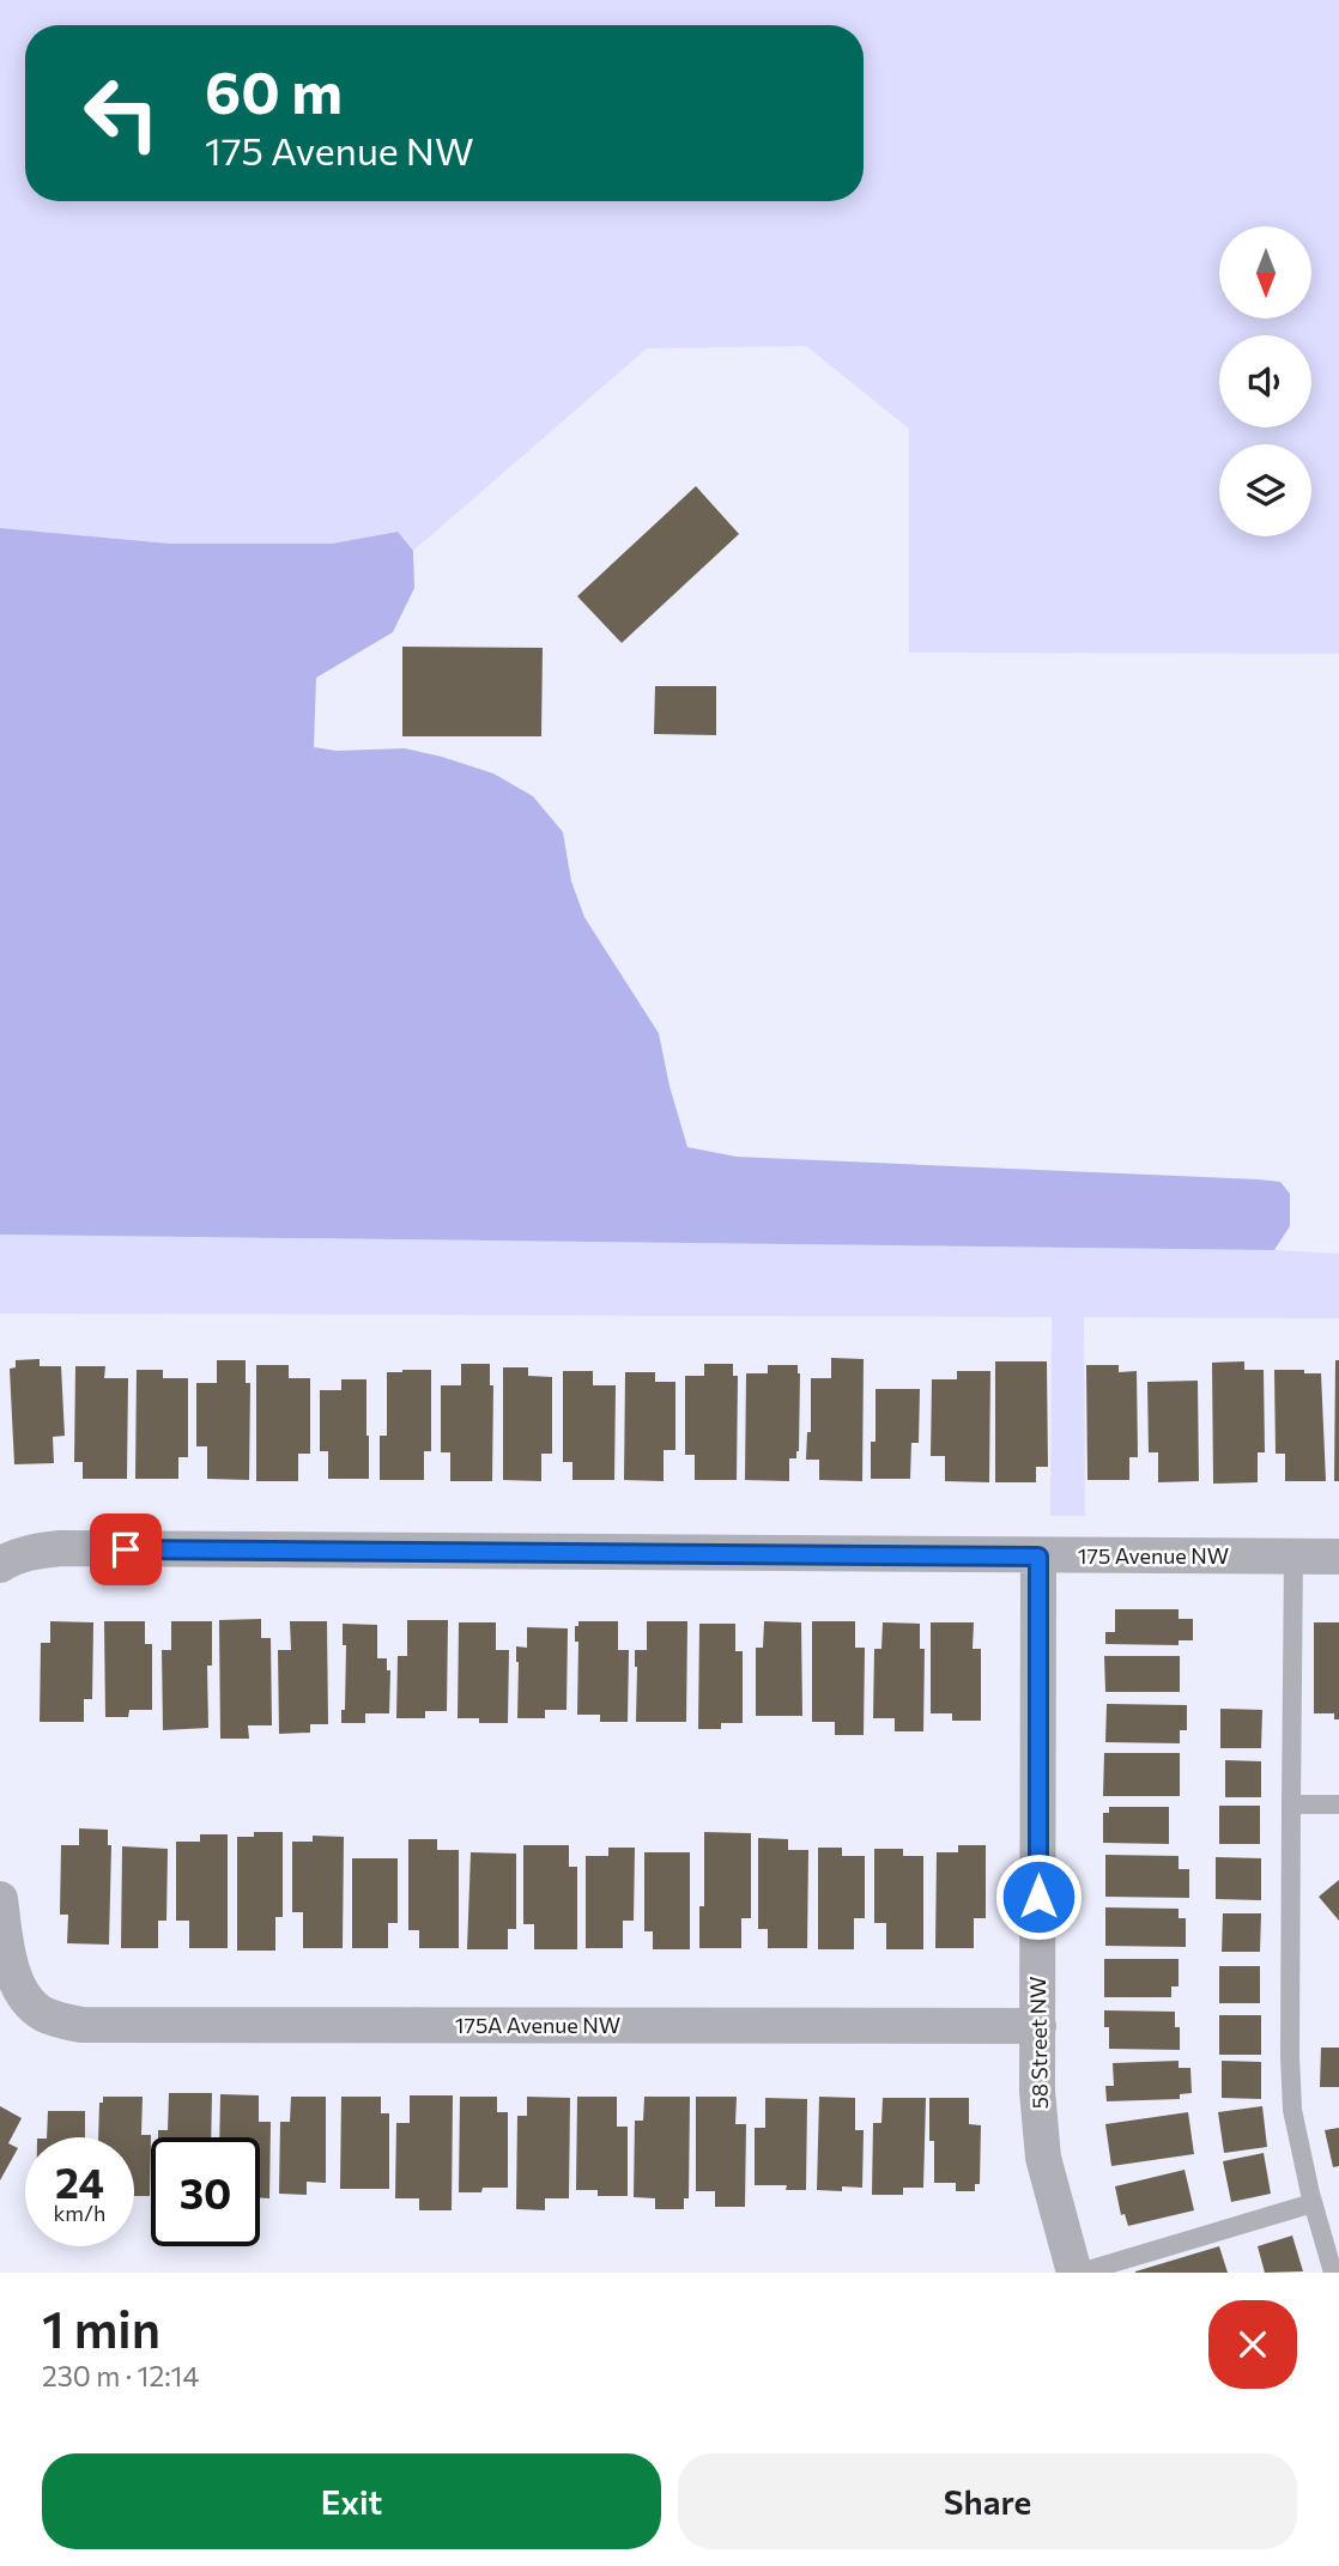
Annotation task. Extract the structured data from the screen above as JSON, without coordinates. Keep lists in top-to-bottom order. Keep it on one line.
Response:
{"streets":{"street":["175 Avenue NW","175A Avenue NW","58 Street NW"]},"crossings":[["175 Avenue NW","58 Street NW"],["175A Avenue NW","58 Street NW"]],"north":"bottom","page":{"turn":["60 m","175 Avenue NW"],"speed":"24 km/h","limit":"30","heading":["1 min","230 m · 12:14"],"buttons":["Exit","Share"]}}
